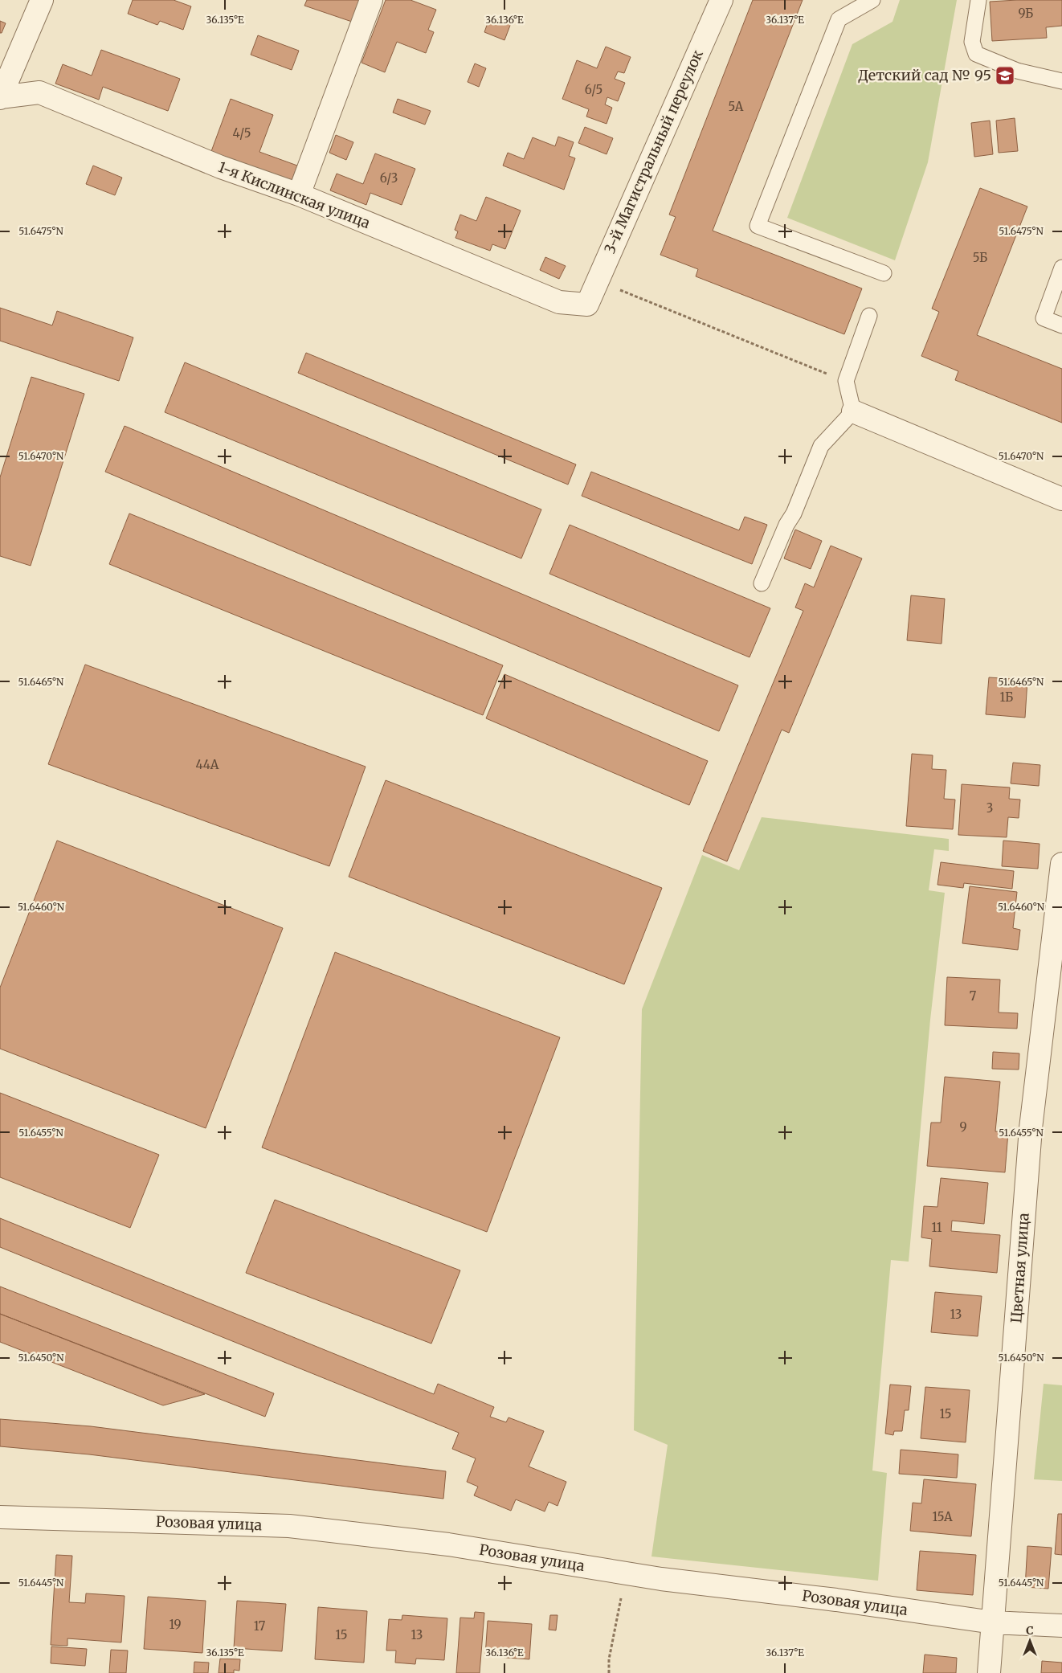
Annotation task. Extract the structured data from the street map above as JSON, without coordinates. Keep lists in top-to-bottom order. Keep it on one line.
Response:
{"streets":{"street":["3-й Магистральный переулок","1-я Кислинская улица","Цветная улица","Розовая улица"]},"crossings":[["3-й Магистральный переулок","1-я Кислинская улица"],["Цветная улица","Розовая улица"]],"places":{"school or university":["Детский сад № 95"]},"house_numbers":["9Б","6/5","5А","4/5","6/3","5Б","1Б","44А","3","7","9","11","13","15","15А","19","17","15","13"],"north":"top","coordinates":["36.135°E","36.136°E","36.137°E","51.6475°N","51.6470°N","51.6465°N","51.6460°N","51.6455°N","51.6450°N","51.6445°N"]}
